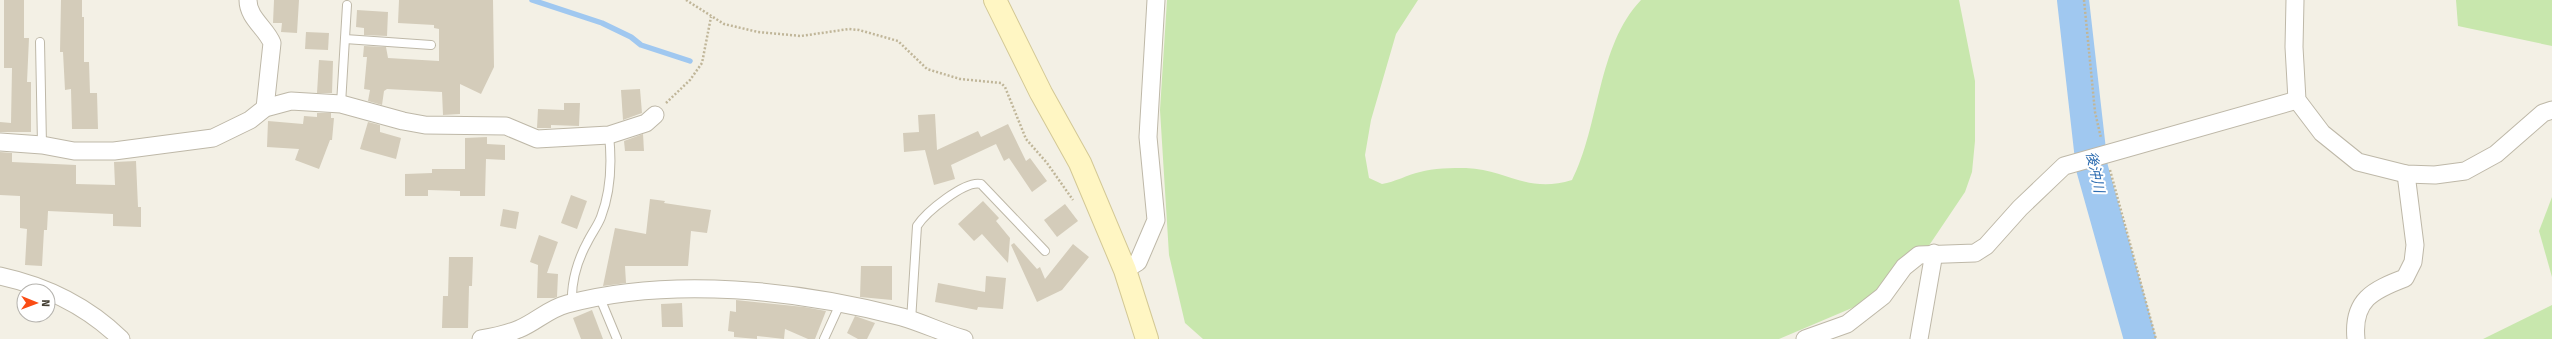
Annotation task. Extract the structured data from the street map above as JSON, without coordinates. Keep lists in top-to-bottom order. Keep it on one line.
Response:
{"water":["後沖川"],"north":"right"}
